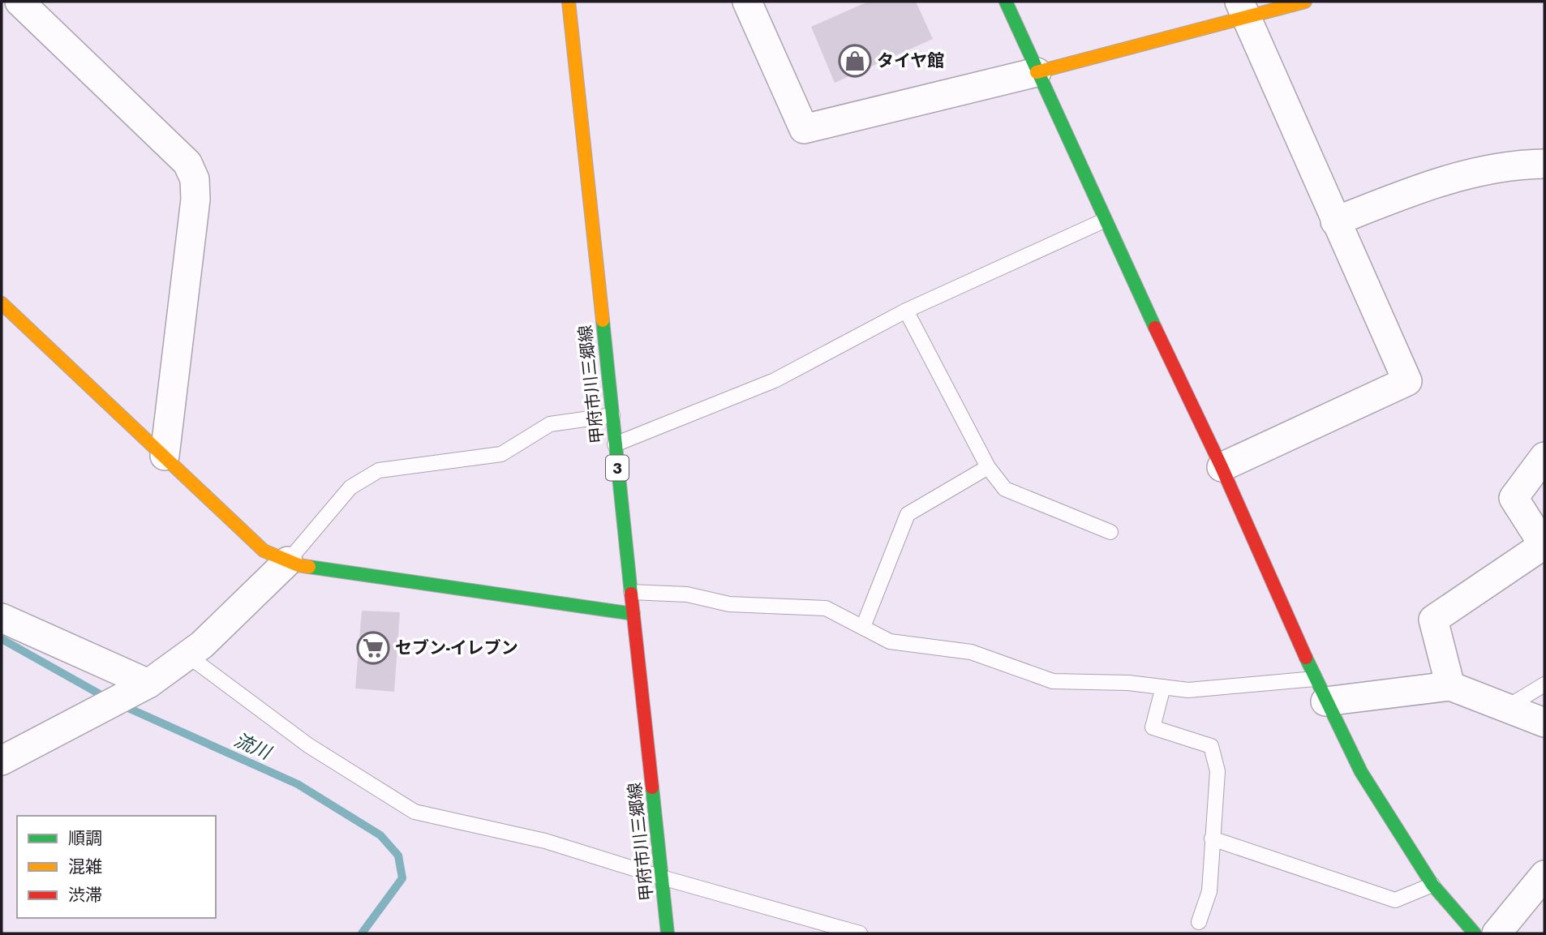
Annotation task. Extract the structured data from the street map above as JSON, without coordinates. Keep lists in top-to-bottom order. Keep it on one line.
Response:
{"streets":{"street":["甲府市川三郷線","3"]},"water":["流川"],"places":{"shop":["タイヤ館"],"supermarket":["セブン-イレブン"]},"legend":["順調","混雑","渋滞"]}
